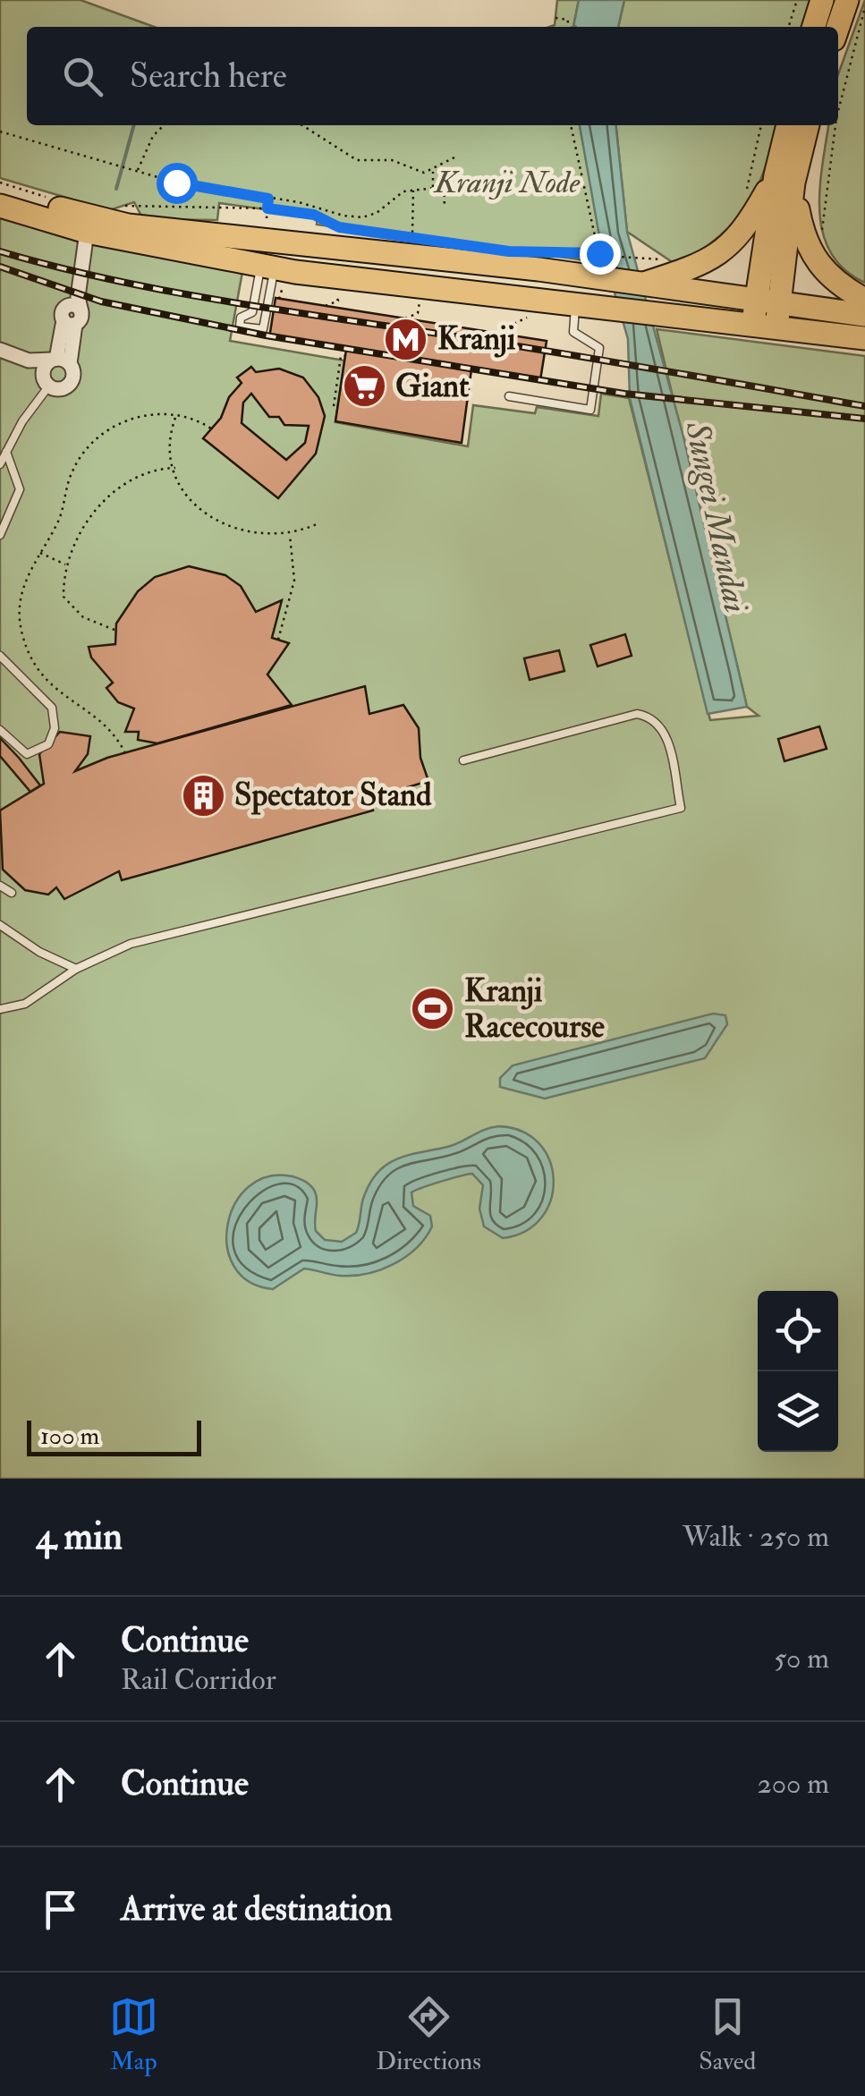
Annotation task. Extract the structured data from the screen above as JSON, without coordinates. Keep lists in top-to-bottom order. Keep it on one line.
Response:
{"water":["Sungei Mandai"],"parks":["Kranji Node"],"places":{"metro station":["Kranji"],"supermarket":["Giant"],"building":["Spectator Stand"],"sports":["Kranji Racecourse"]},"scale_bar":"100 m","page":{"search":"Search here","scale":"100 m","heading":["4 min","Walk · 250 m"],"list":[["Continue","Rail Corridor","50 m"],["Continue","200 m"],"Arrive at destination"],"nav":["Map","Directions","Saved"]}}
